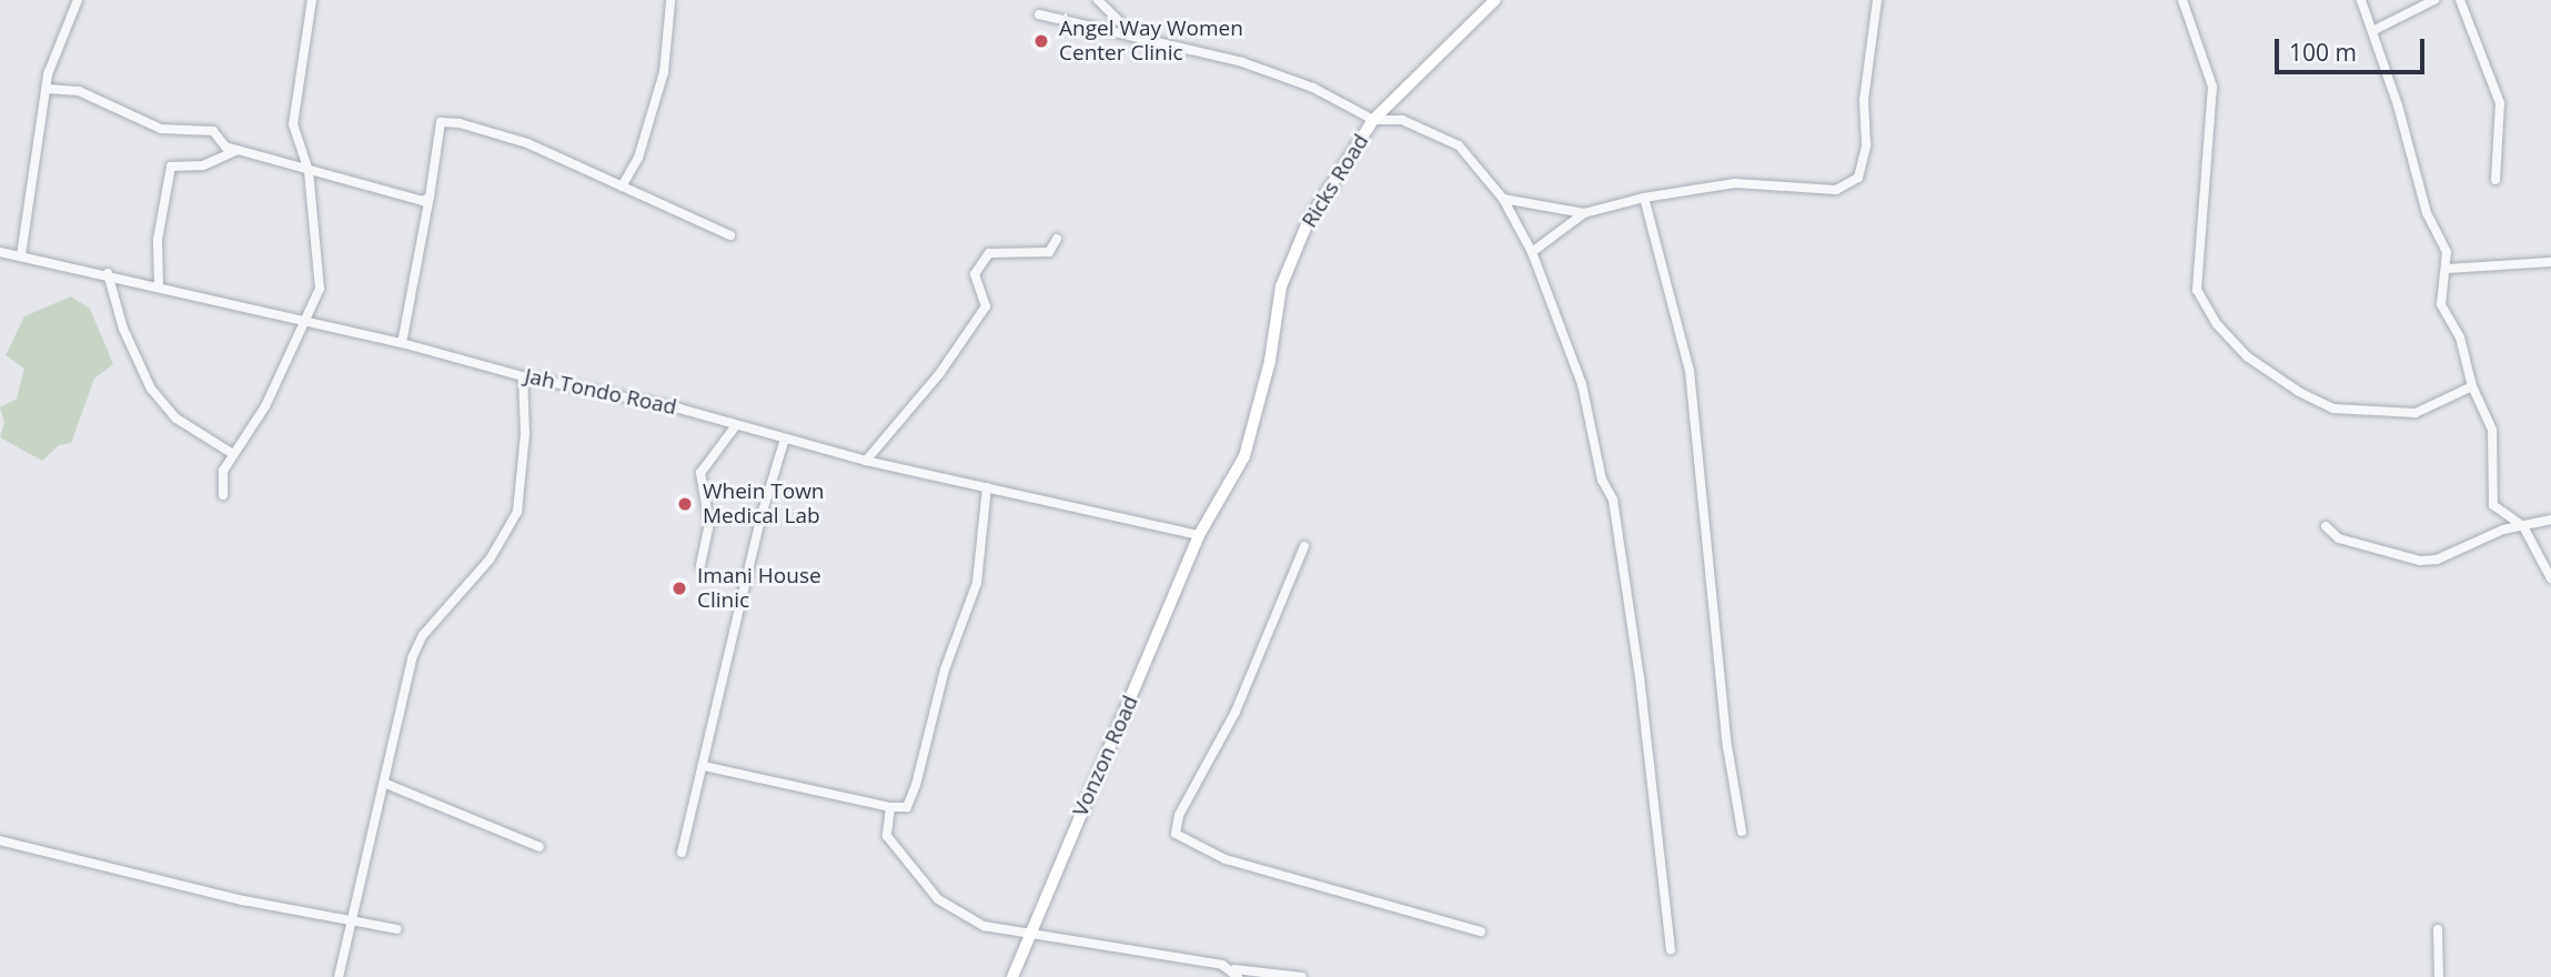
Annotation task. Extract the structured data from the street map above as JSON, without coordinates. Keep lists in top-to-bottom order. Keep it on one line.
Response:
{"streets":{"street":["Ricks Road","Jah Tondo Road","Vonzon Road"]},"crossings":[["Ricks Road","Jah Tondo Road"],["Ricks Road","Vonzon Road"],["Jah Tondo Road","Vonzon Road"]],"places":["Angel Way Women Center Clinic","Whein Town Medical Lab","Imani House Clinic"],"scale_bar":"100 m"}
